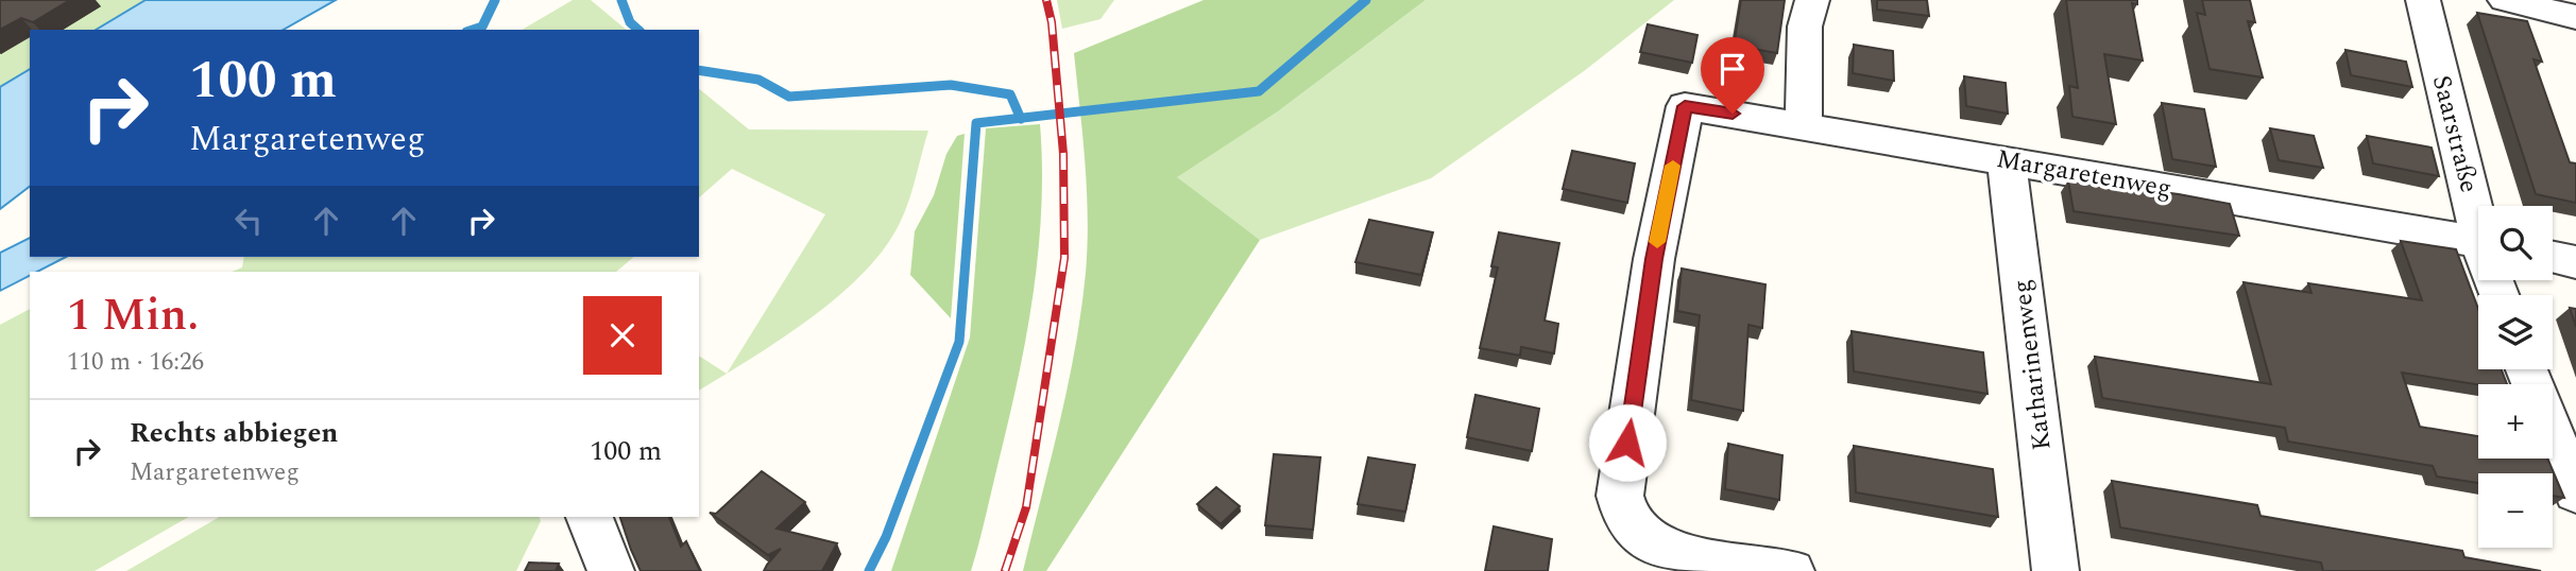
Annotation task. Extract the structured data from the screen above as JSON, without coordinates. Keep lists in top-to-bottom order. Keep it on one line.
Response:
{"streets":{"street":["Saarstraße","Margaretenweg","Katharinenweg"]},"crossings":[["Margaretenweg","Katharinenweg"]],"page":{"turn":["100 m","Margaretenweg"],"map_buttons":["+","−"],"heading":["1 Min.","110 m · 16:26"],"list":[{"name":"Rechts abbiegen","note":"Margaretenweg","value":"100 m"}]}}
